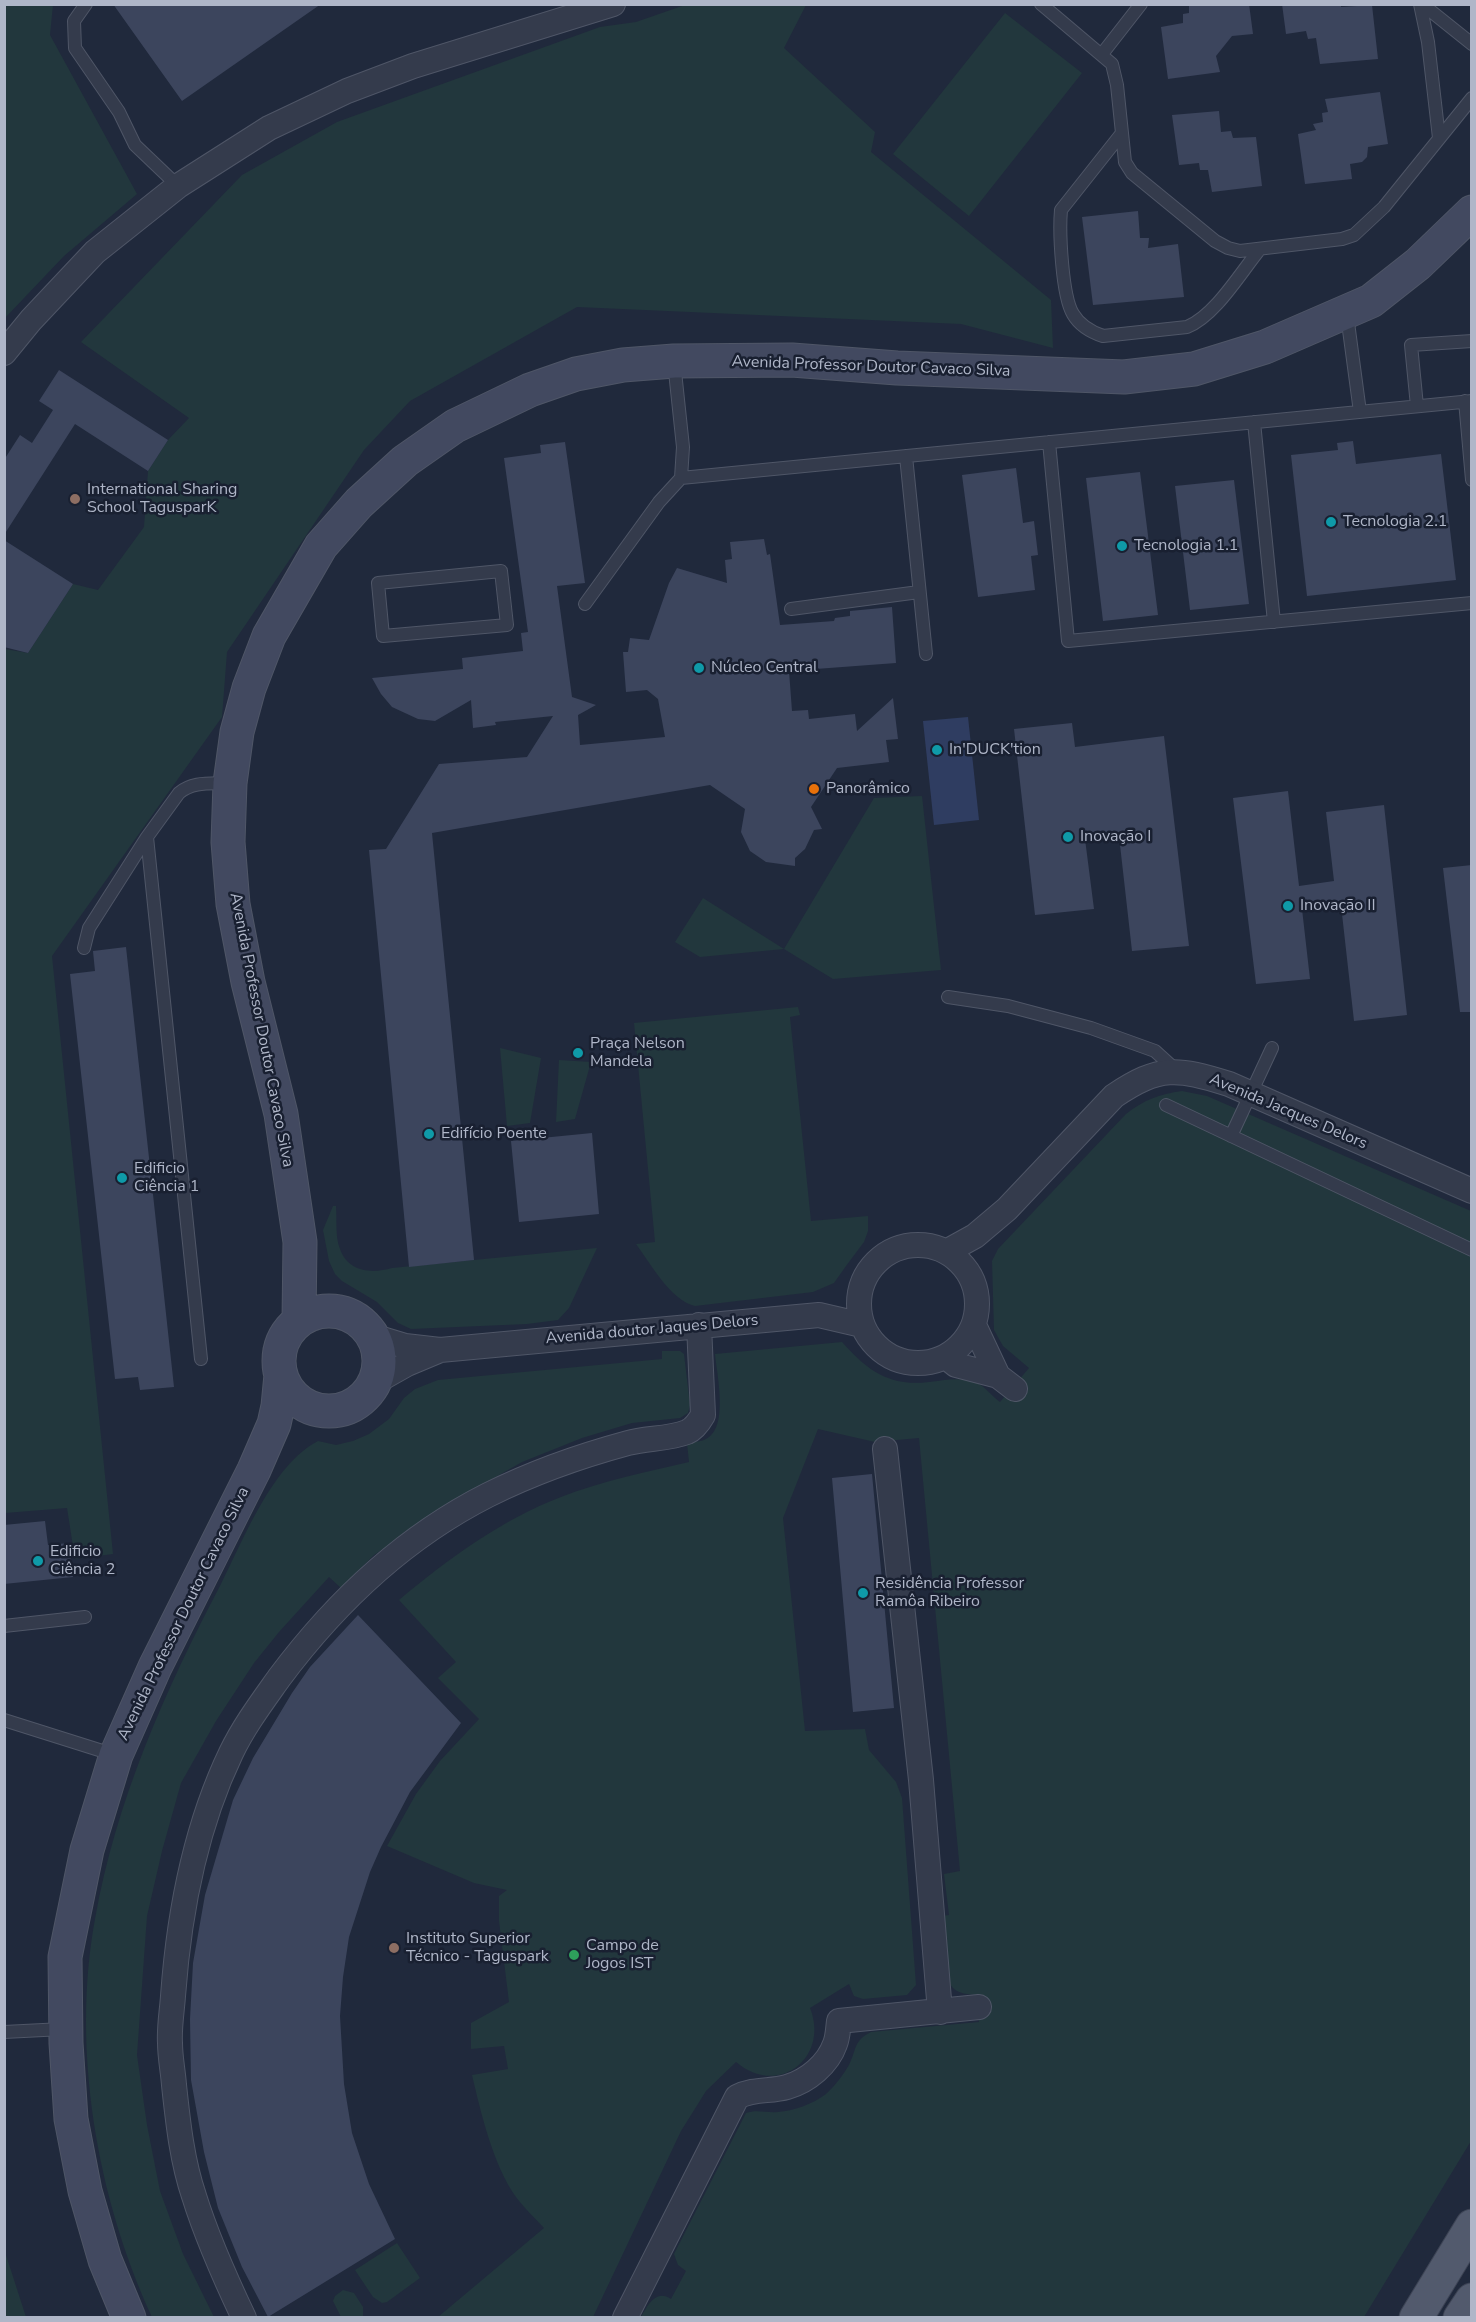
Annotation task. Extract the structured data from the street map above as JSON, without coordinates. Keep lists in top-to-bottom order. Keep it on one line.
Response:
{"streets":{"main road":["Avenida Professor Doutor Cavaco Silva"],"street":["Avenida Jacques Delors","Avenida doutor Jaques Delors"]},"crossings":[["Avenida Professor Doutor Cavaco Silva","Avenida doutor Jaques Delors"],["Avenida Jacques Delors","Avenida doutor Jaques Delors"]],"places":["International Sharing School TagusparK","Tecnologia 2.1","Tecnologia 1.1","Núcleo Central","In'DUCK'tion","Panorâmico","Inovação I","Inovação II","Praça Nelson Mandela","Edifício Poente","Edificio Ciência 1","Edificio Ciência 2","Residência Professor Ramôa Ribeiro","Instituto Superior Técnico - Taguspark","Campo de Jogos IST"]}
